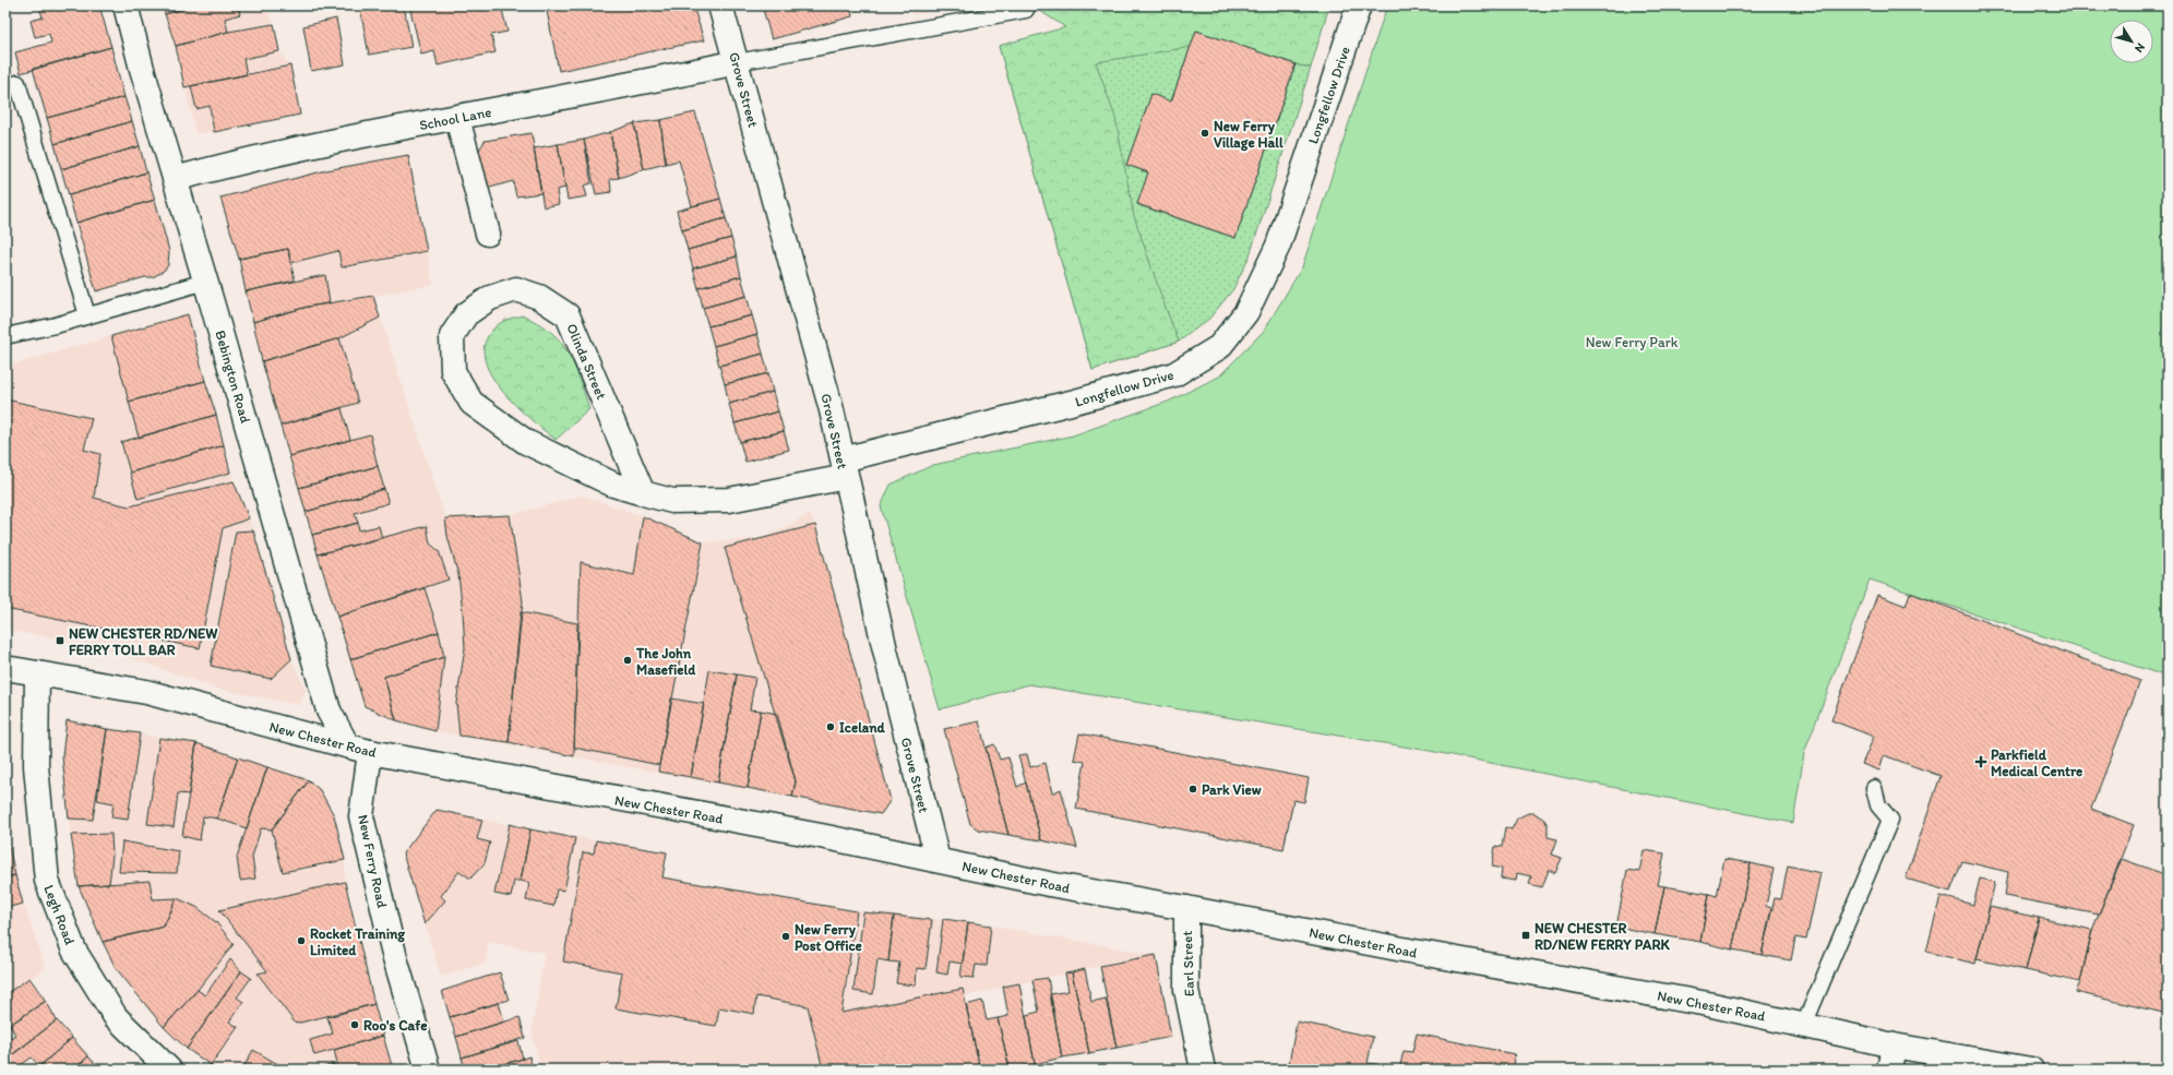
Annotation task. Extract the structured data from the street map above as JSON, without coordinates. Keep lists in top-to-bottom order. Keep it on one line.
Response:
{"streets":{"street":["Grove Street","Longfellow Drive","School Lane","Olinda Street","Bebington Road","New Chester Road","New Ferry Road","Legh Road","Earl Street"]},"crossings":[["Grove Street","Longfellow Drive"],["Grove Street","School Lane"],["Grove Street","Olinda Street"],["Grove Street","New Chester Road"],["Longfellow Drive","Olinda Street"],["School Lane","Bebington Road"],["Bebington Road","New Chester Road"],["New Chester Road","New Ferry Road"],["New Chester Road","Legh Road"],["New Chester Road","Earl Street"]],"parks":["New Ferry Park"],"places":{"other":["New Ferry Village Hall","The John Masefield","Iceland","Park View","New Ferry Post Office","Rocket Training Limited","Roo's Cafe"],"transit":["NEW CHESTER RD/NEW FERRY TOLL BAR","NEW CHESTER RD/NEW FERRY PARK"],"health":["Parkfield Medical Centre"]},"north":"bottom right"}
